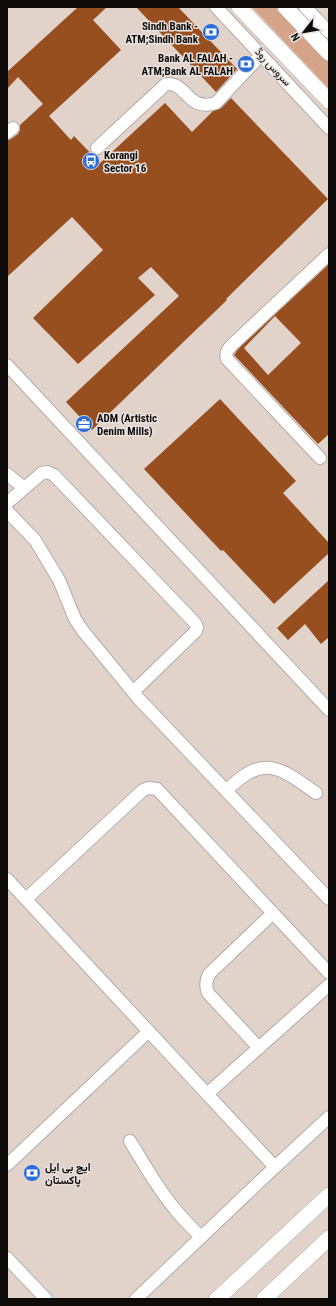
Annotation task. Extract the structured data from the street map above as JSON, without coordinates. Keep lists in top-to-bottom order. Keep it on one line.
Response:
{"streets":{"street":["سروس روڈ"]},"places":{"bank":["Sindh Bank - ATM;Sindh Bank","Bank AL FALAH - ATM;Bank AL FALAH","ایچ بی ایل پاکستان"],"bus stop":["Korangi Sector 16"],"office":["ADM (Artistic Denim Mills)"]},"north":"bottom left"}
